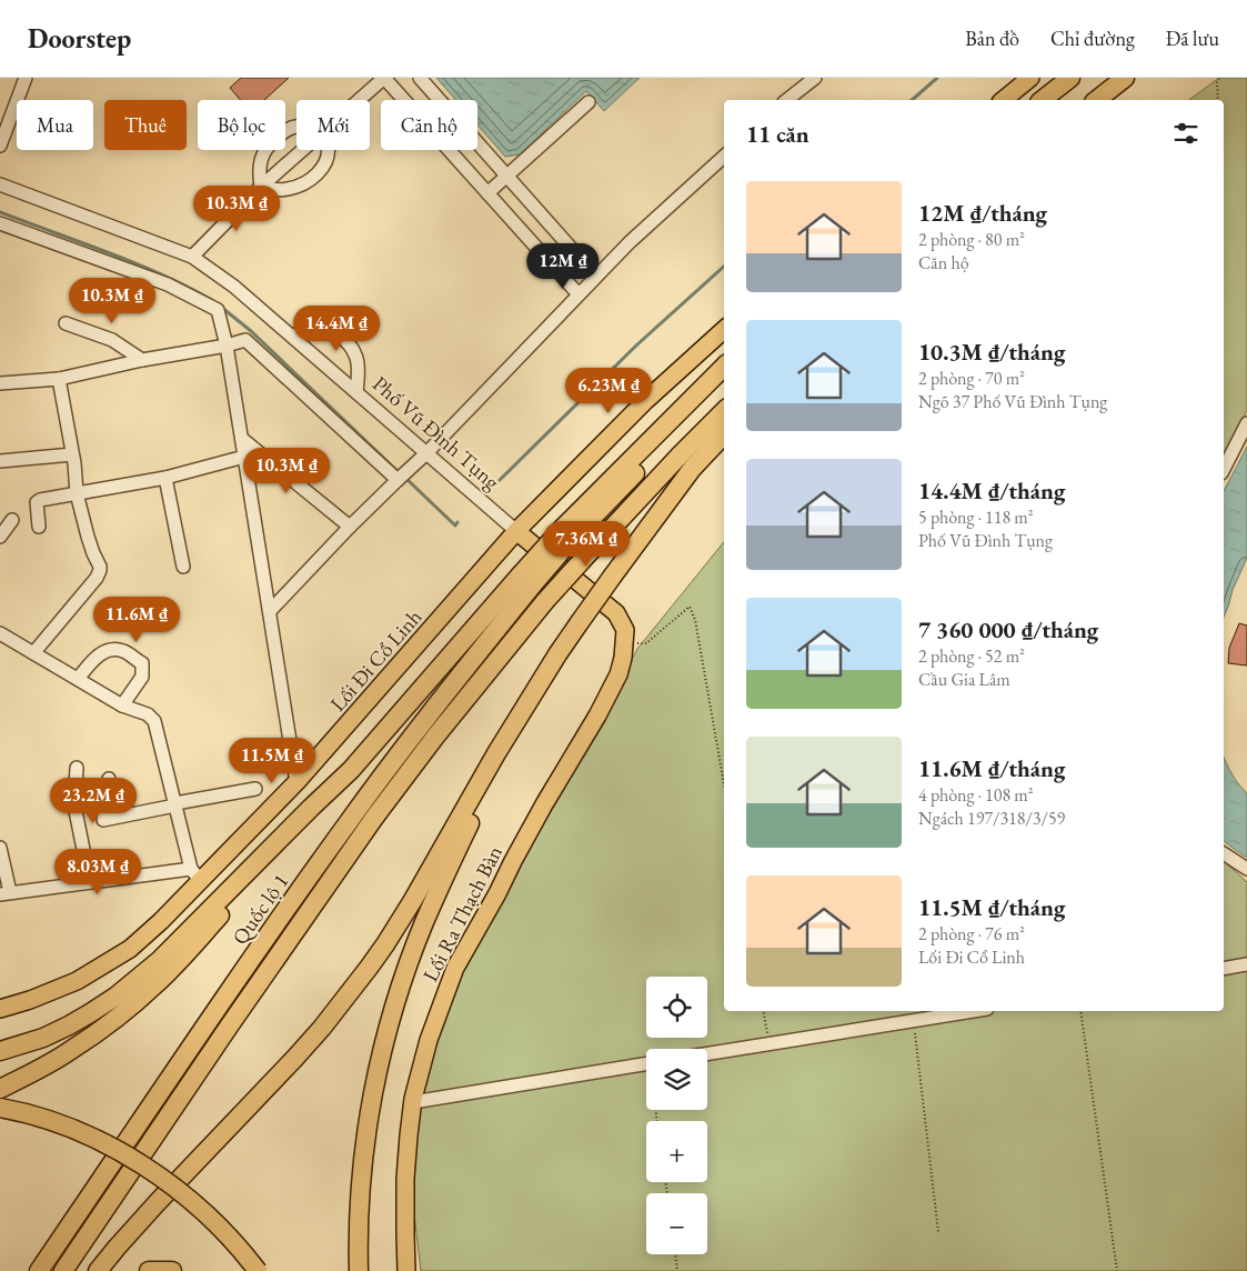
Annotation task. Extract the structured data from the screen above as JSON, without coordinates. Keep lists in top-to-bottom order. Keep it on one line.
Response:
{"streets":{"highway":["Quốc lộ 1"],"main road":["Phố Vũ Đình Tụng","Lối Đi Cổ Linh","Lối Ra Thạch Bàn"]},"crossings":[["Phố Vũ Đình Tụng","Lối Đi Cổ Linh"],["Phố Vũ Đình Tụng","Lối Ra Thạch Bàn"]],"page":{"header":"Doorstep","nav":["Bản đồ","Chỉ đường","Đã lưu"],"chip":["Mua","Thuê","Bộ lọc","Mới","Căn hộ"],"heading":"11 căn","list":[{"name":"12M ₫/tháng","note":"2 phòng · 80 m² · Căn hộ"},{"name":"10.3M ₫/tháng","note":"2 phòng · 70 m² · Ngõ 37 Phố Vũ Đình Tụng"},{"name":"14.4M ₫/tháng","note":"5 phòng · 118 m² · Phố Vũ Đình Tụng"},{"name":"7 360 000 ₫/tháng","note":"2 phòng · 52 m² · Cầu Gia Lâm"},{"name":"11.6M ₫/tháng","note":"4 phòng · 108 m² · Ngách 197/318/3/59"},{"name":"11.5M ₫/tháng","note":"2 phòng · 76 m² · Lối Đi Cổ Linh"}],"price":["10.3M ₫","12M ₫","10.3M ₫","14.4M ₫","6.23M ₫","10.3M ₫","7.36M ₫","11.6M ₫","11.5M ₫","23.2M ₫","8.03M ₫"],"map_buttons":["+","−"]}}
